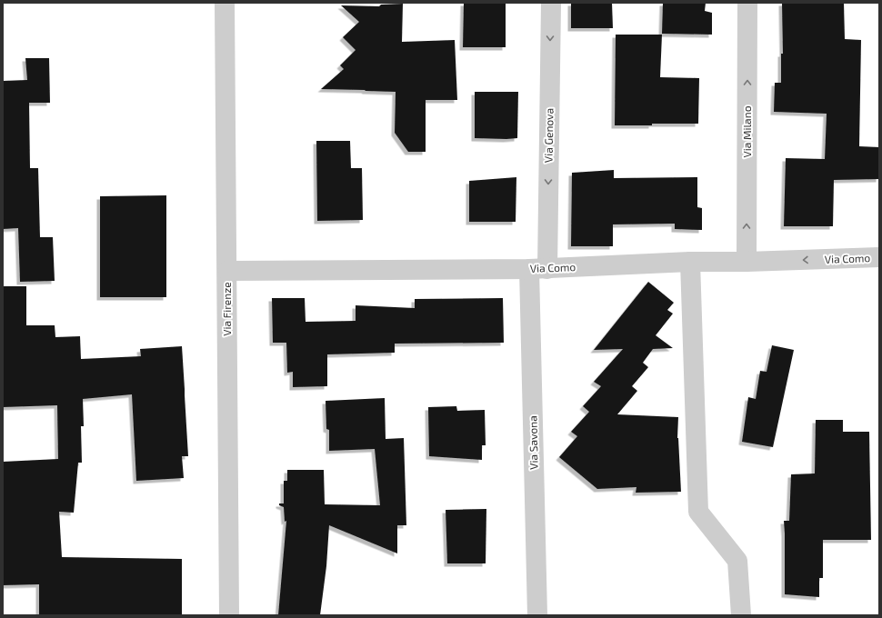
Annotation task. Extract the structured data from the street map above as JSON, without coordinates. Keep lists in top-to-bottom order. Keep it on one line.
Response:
{"streets":{"street":["Via Milano","Via Genova","Via Como","Via Firenze","Via Savona"]},"crossings":[["Via Milano","Via Como"],["Via Genova","Via Como"],["Via Genova","Via Savona"],["Via Como","Via Firenze"],["Via Como","Via Savona"]],"one_way":["Via Milano","Via Genova"]}
